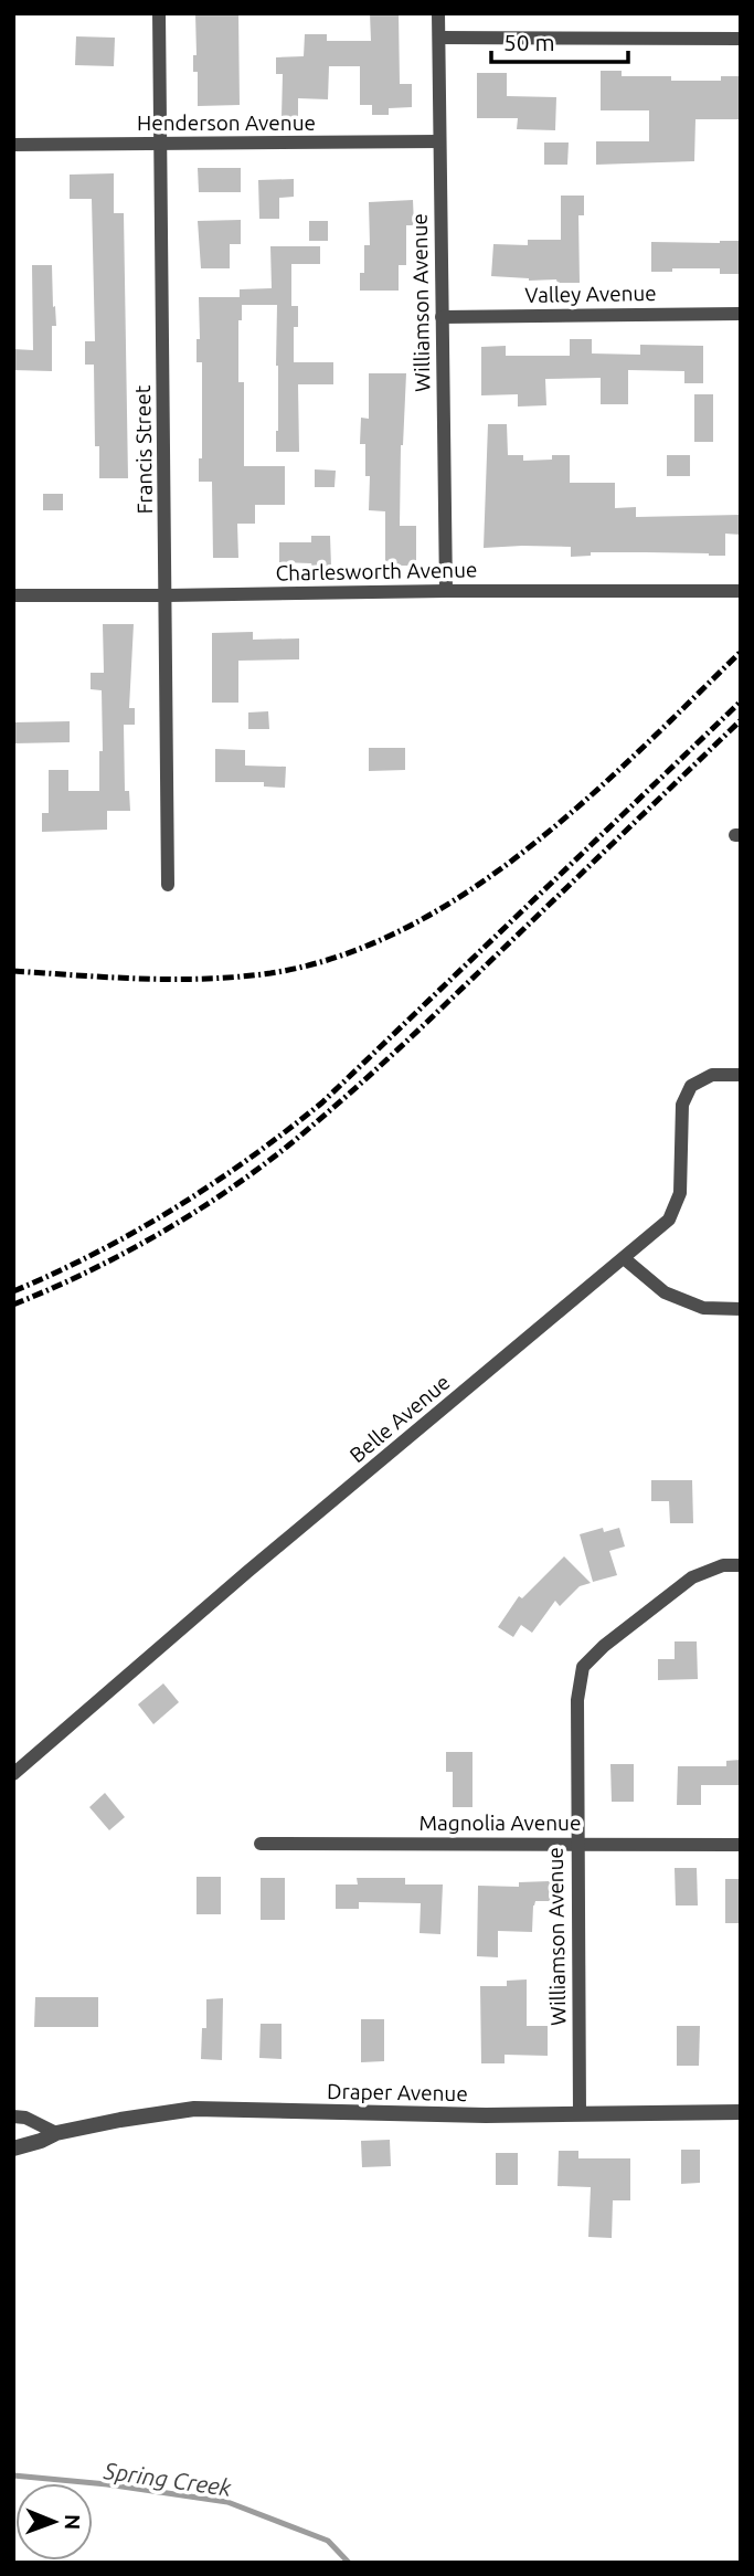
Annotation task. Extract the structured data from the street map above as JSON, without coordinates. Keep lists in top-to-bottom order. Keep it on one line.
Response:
{"streets":{"street":["Henderson Avenue","Valley Avenue","Williamson Avenue","Francis Street","Charlesworth Avenue","Belle Avenue","Magnolia Avenue","Draper Avenue"]},"crossings":[["Henderson Avenue","Williamson Avenue"],["Henderson Avenue","Francis Street"],["Valley Avenue","Williamson Avenue"],["Williamson Avenue","Charlesworth Avenue"],["Williamson Avenue","Magnolia Avenue"],["Williamson Avenue","Draper Avenue"],["Francis Street","Charlesworth Avenue"]],"water":["Spring Creek"],"scale_bar":"50 m","north":"right"}
